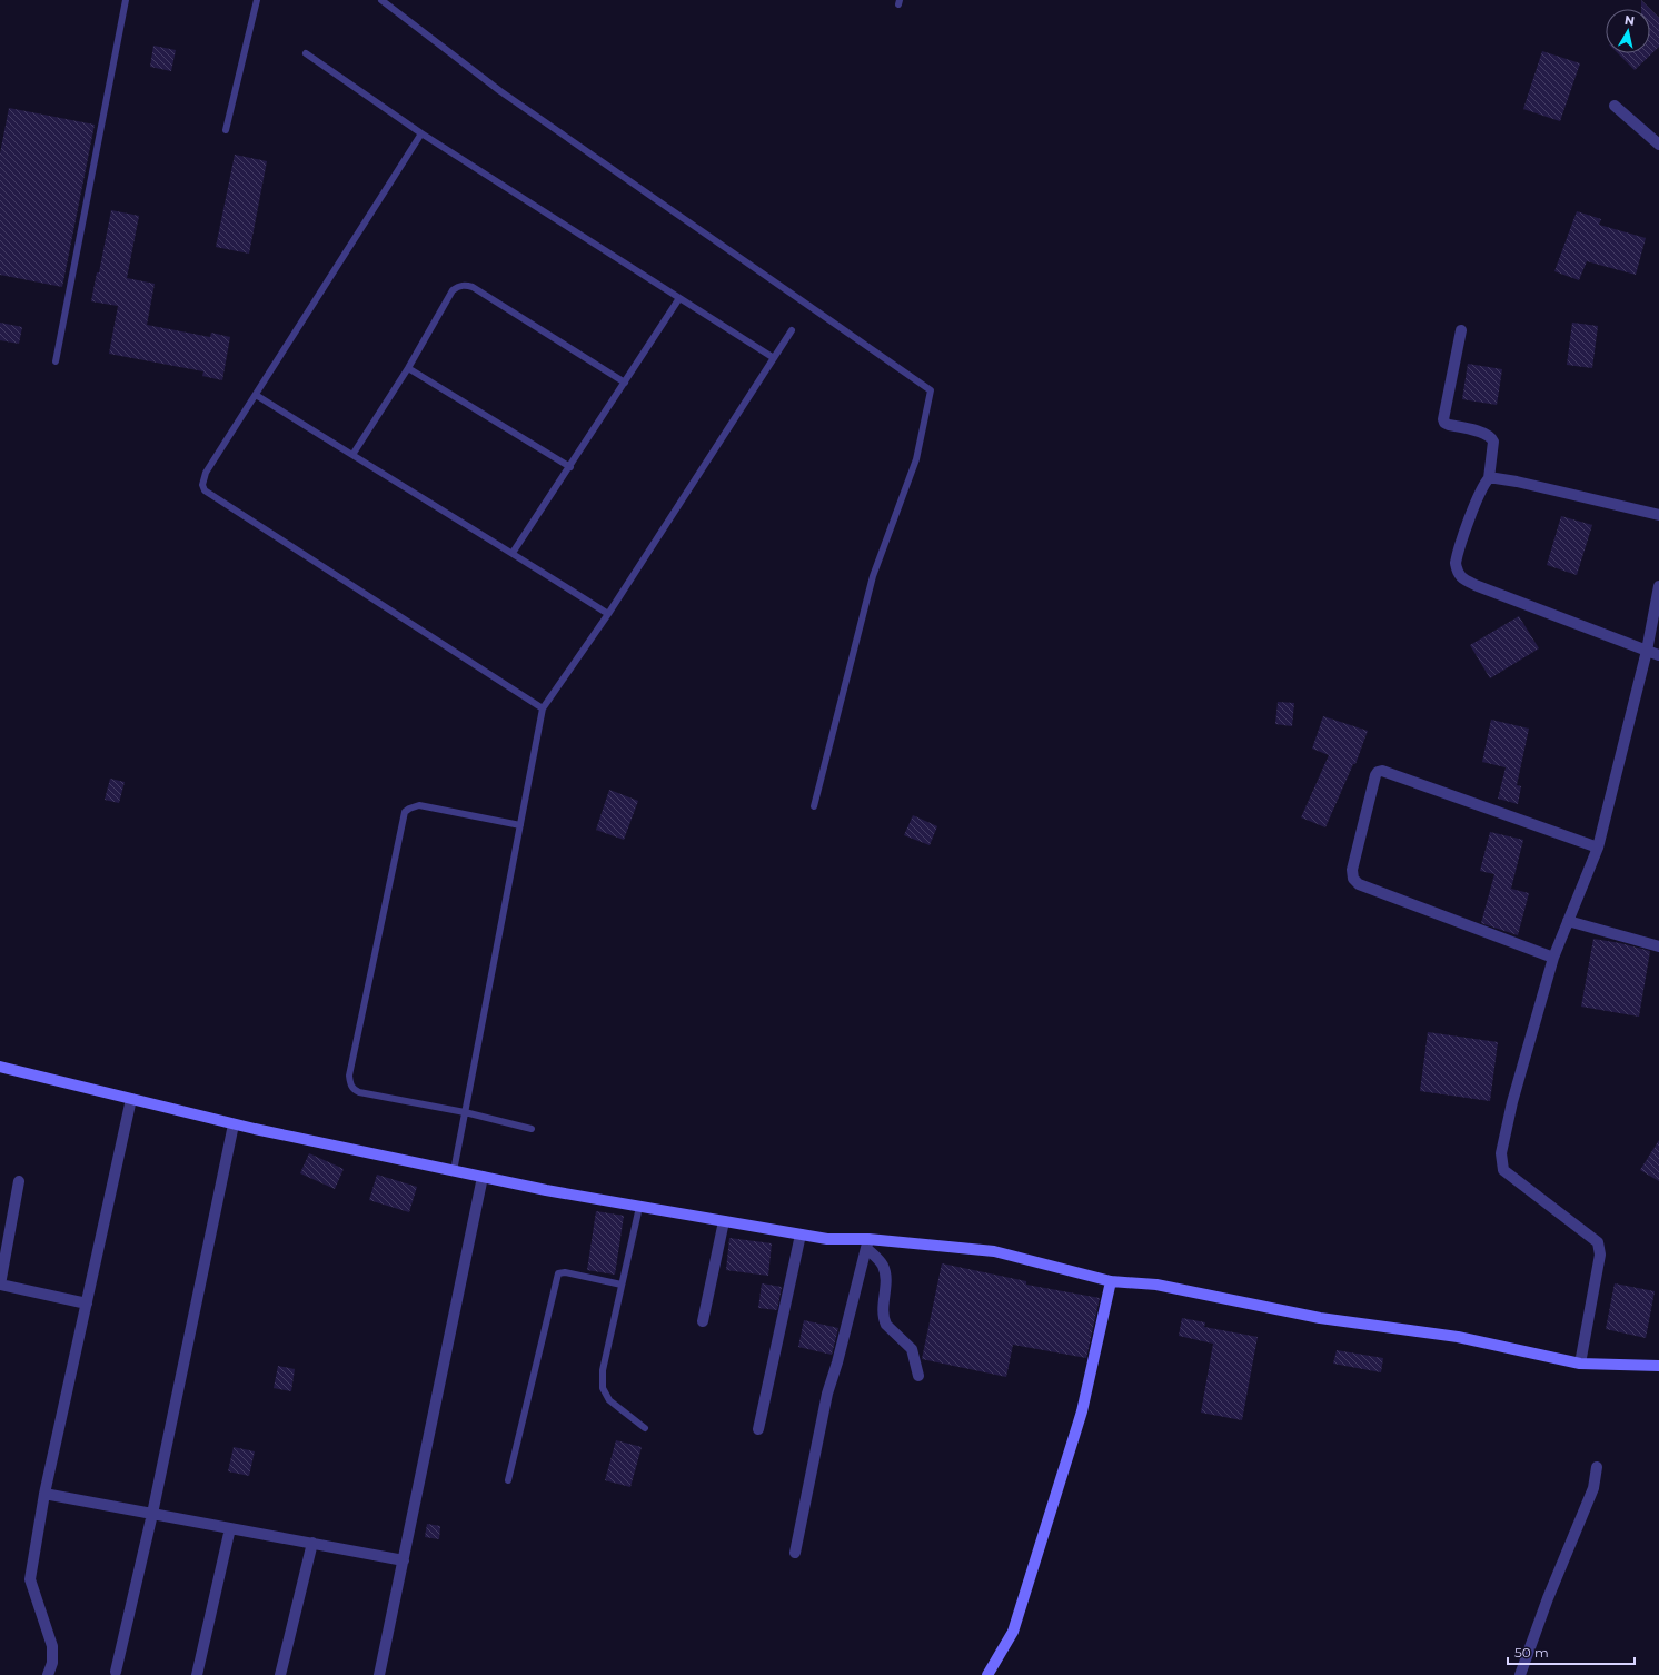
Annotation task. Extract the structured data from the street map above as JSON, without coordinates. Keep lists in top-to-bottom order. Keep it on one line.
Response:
{"scale_bar":"50 m","north":"top"}
